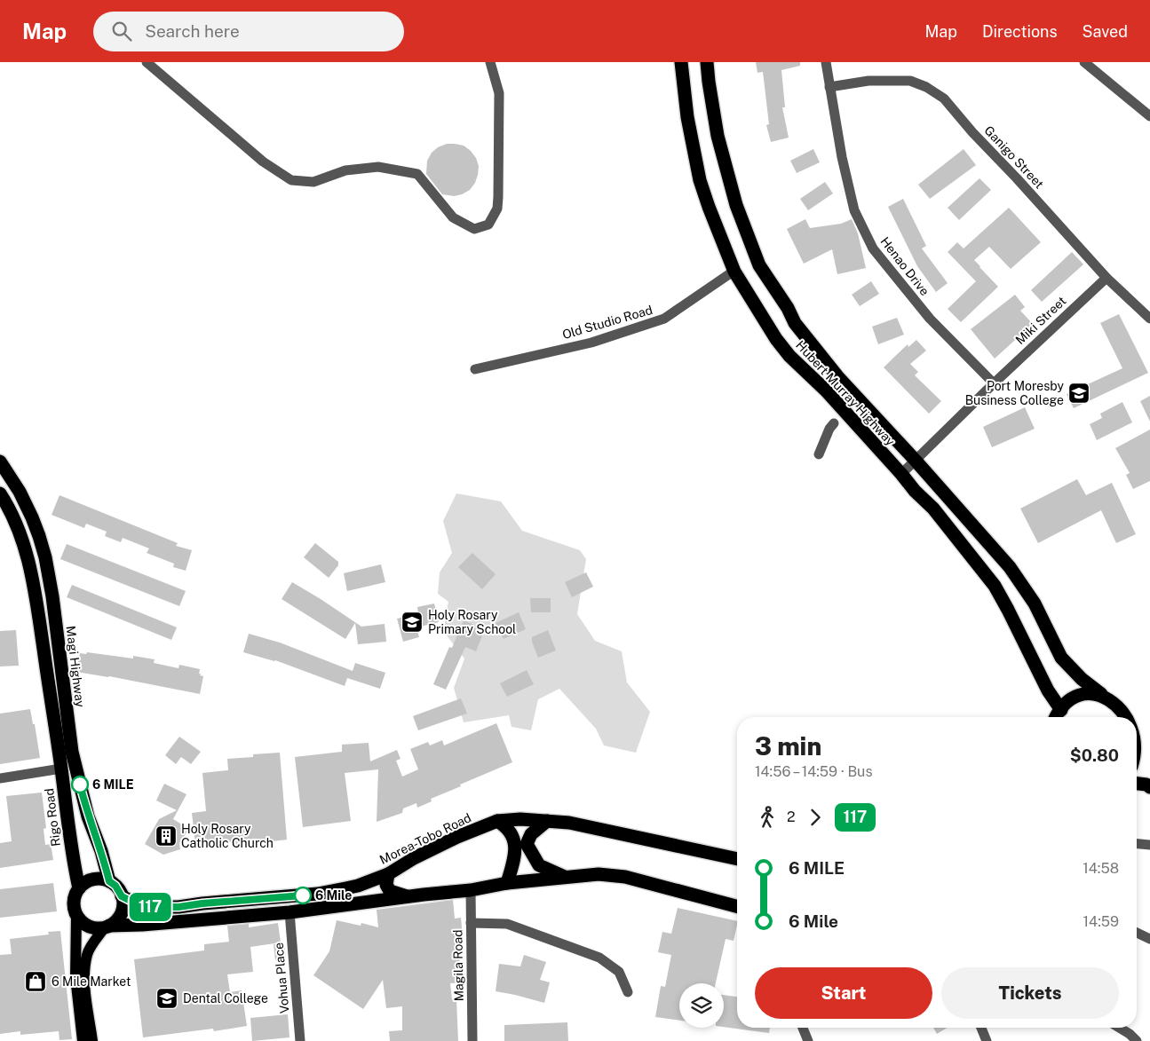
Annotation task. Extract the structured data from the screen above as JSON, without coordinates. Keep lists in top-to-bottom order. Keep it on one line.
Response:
{"streets":{"highway":["Hubert Murray Highway","Magi Highway","Rigo Road","Morea-Tobo Road"],"street":["Ganigo Street","Henao Drive","Miki Street","Old Studio Road","Magila Road","Vohua Place"]},"crossings":[["Ganigo Street","Henao Drive"],["Ganigo Street","Miki Street"],["Henao Drive","Miki Street"],["Miki Street","Hubert Murray Highway"],["Old Studio Road","Hubert Murray Highway"],["Magi Highway","Rigo Road"],["Magi Highway","Morea-Tobo Road"],["Rigo Road","Morea-Tobo Road"]],"places":{"school or university":["Port Moresby Business College","Holy Rosary Primary School","Dental College"],"other":["6 MILE","6 Mile"],"building":["Holy Rosary Catholic Church"],"shop":["6 Mile Market"]},"lines":["bus line 117"],"page":{"header":"Map","search":"Search here","nav":["Map","Directions","Saved"],"on_map":"117","heading":["3 min","14:56 – 14:59 · Bus","$0.80"],"legs":["2","117"],"list":[{"name":"6 MILE","value":"14:58"},{"name":"6 Mile","value":"14:59"}],"buttons":["Start","Tickets"]}}
